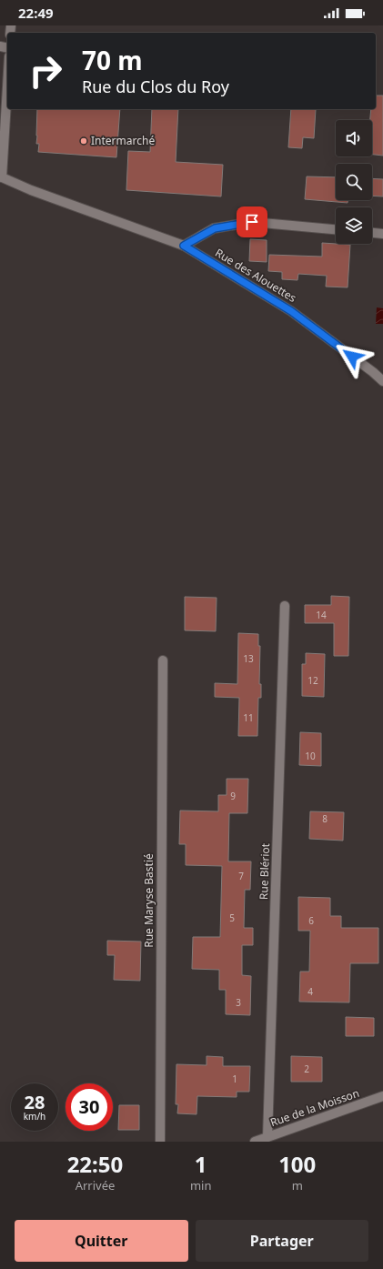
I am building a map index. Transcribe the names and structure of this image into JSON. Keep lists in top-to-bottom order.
{
  "streets": {
    "street": [
      "Rue des Alouettes",
      "Rue Blériot",
      "Rue Maryse Bastié",
      "Rue de la Moisson"
    ]
  },
  "crossings": [
    ["Rue Blériot", "Rue de la Moisson"]
  ],
  "places": ["Intermarché"],
  "house_numbers": [
    "14",
    "13",
    "12",
    "11",
    "10",
    "9",
    "8",
    "7",
    "5",
    "6",
    "4",
    "3",
    "2",
    "1"
  ],
  "page": {
    "status": "22:49",
    "turn": ["70 m", "Rue du Clos du Roy"],
    "speed": "28 km/h",
    "limit": "30",
    "eta": [
      "22:50",
      "Arrivée",
      "1",
      "min",
      "100",
      "m"
    ],
    "buttons": ["Quitter", "Partager"]
  }
}
